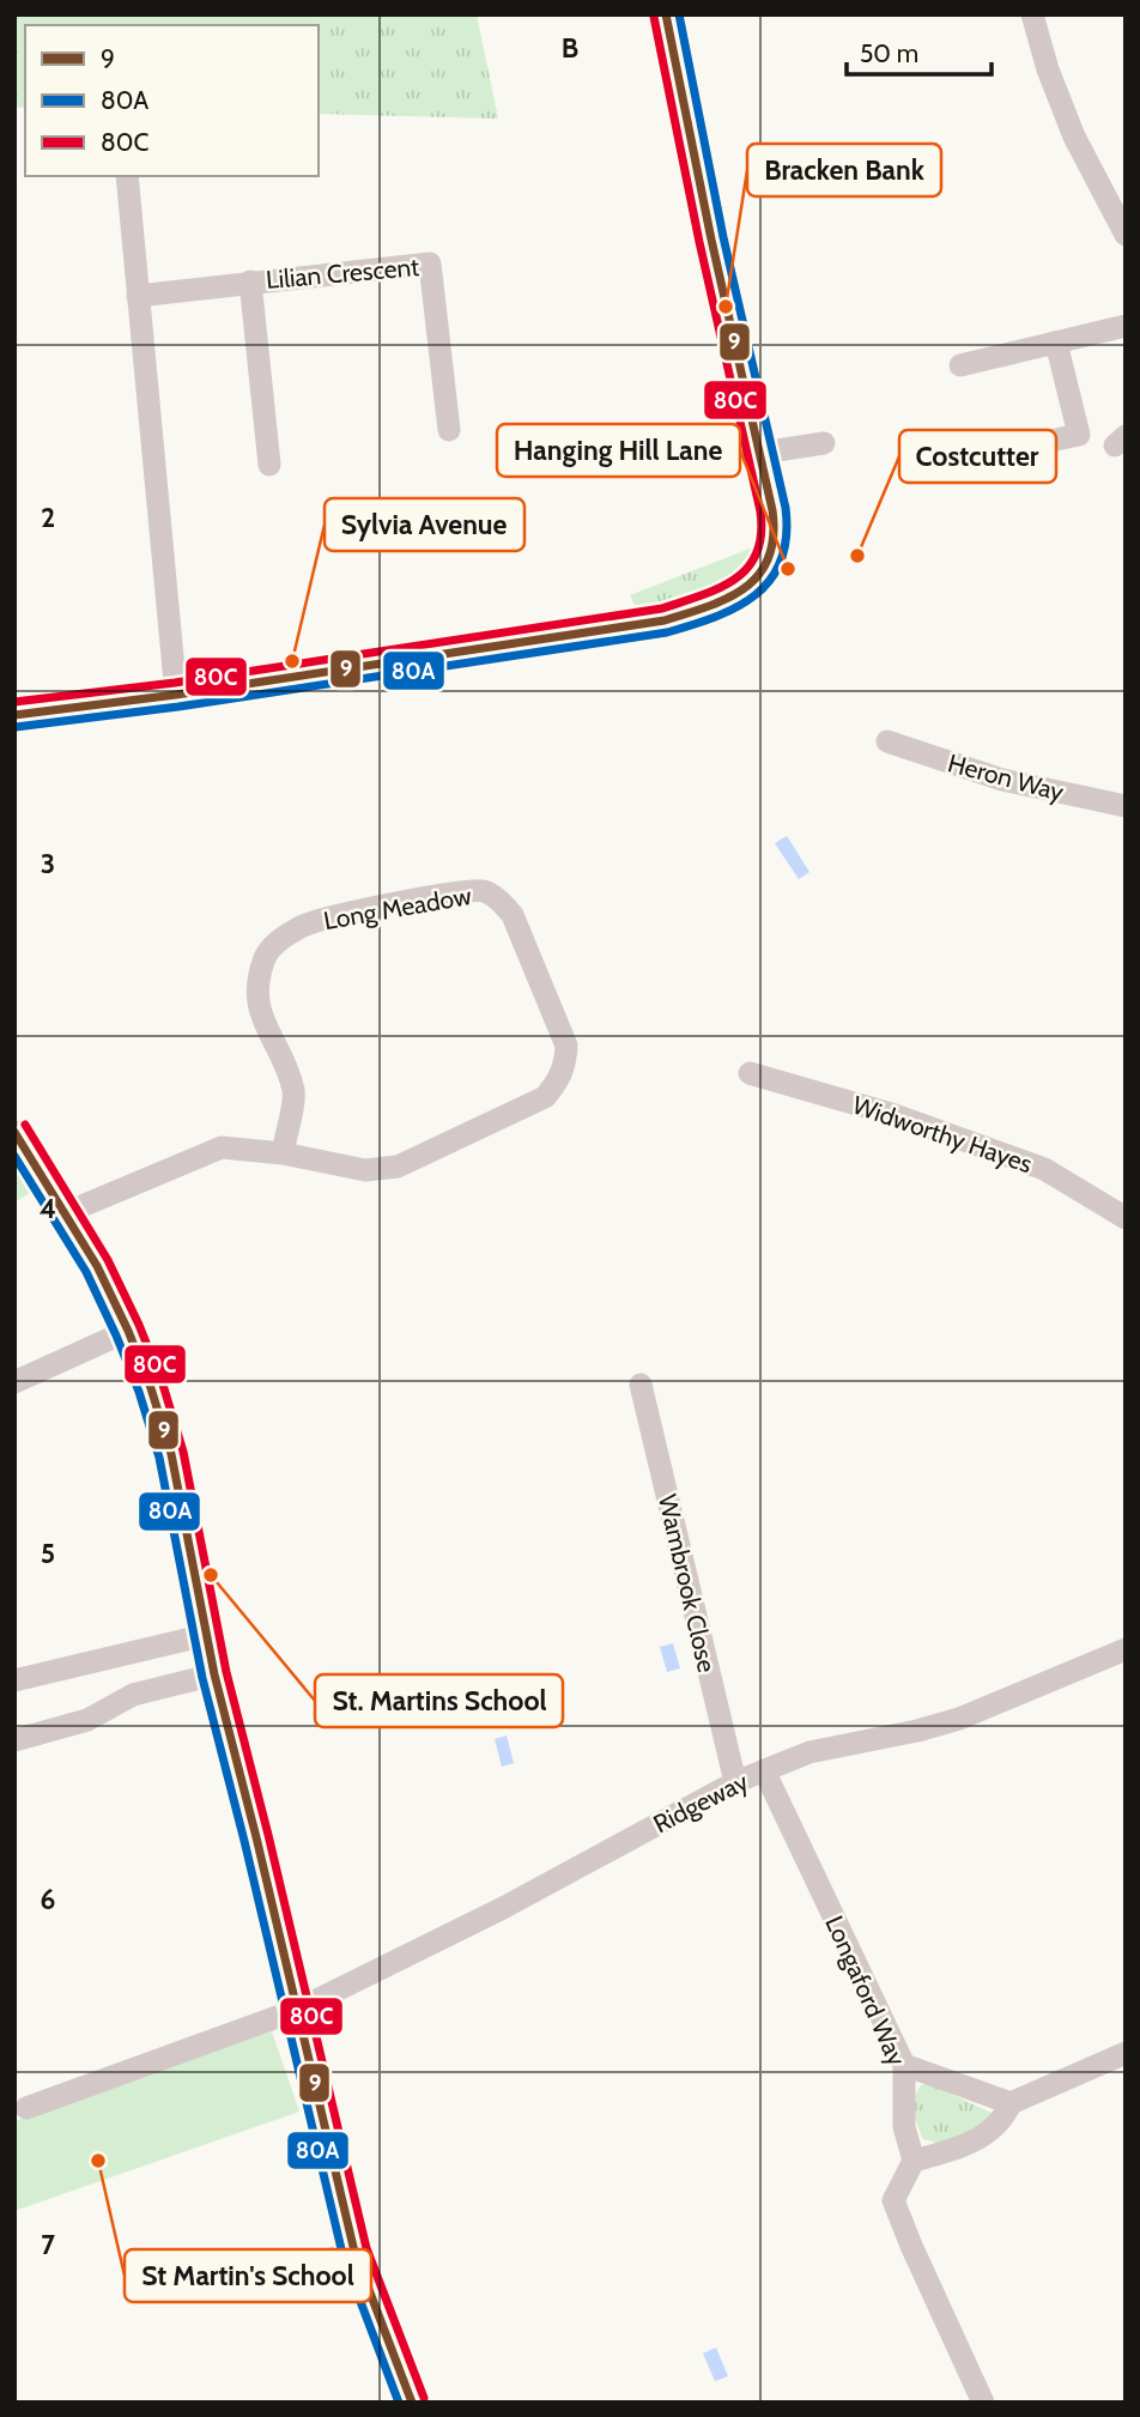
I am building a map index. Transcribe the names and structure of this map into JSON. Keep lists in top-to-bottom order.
{
  "streets": {
    "street": [
      "Lilian Crescent",
      "Heron Way",
      "Long Meadow",
      "Widworthy Hayes",
      "Wambrook Close",
      "Ridgeway",
      "Longaford Way"
    ]
  },
  "crossings": [
    ["Wambrook Close", "Ridgeway"],
    ["Ridgeway", "Longaford Way"]
  ],
  "places": [
    "Bracken Bank",
    "Costcutter",
    "Hanging Hill Lane",
    "Sylvia Avenue",
    "St. Martins School",
    "St Martin's School"
  ],
  "lines": ["transit line 9", "transit line 80A", "transit line 80C"],
  "legend": ["9", "80A", "80C"],
  "scale_bar": "50 m",
  "grid": {
    "columns": ["B"],
    "rows": [
      "2",
      "3",
      "4",
      "5",
      "6",
      "7"
    ]
  }
}
